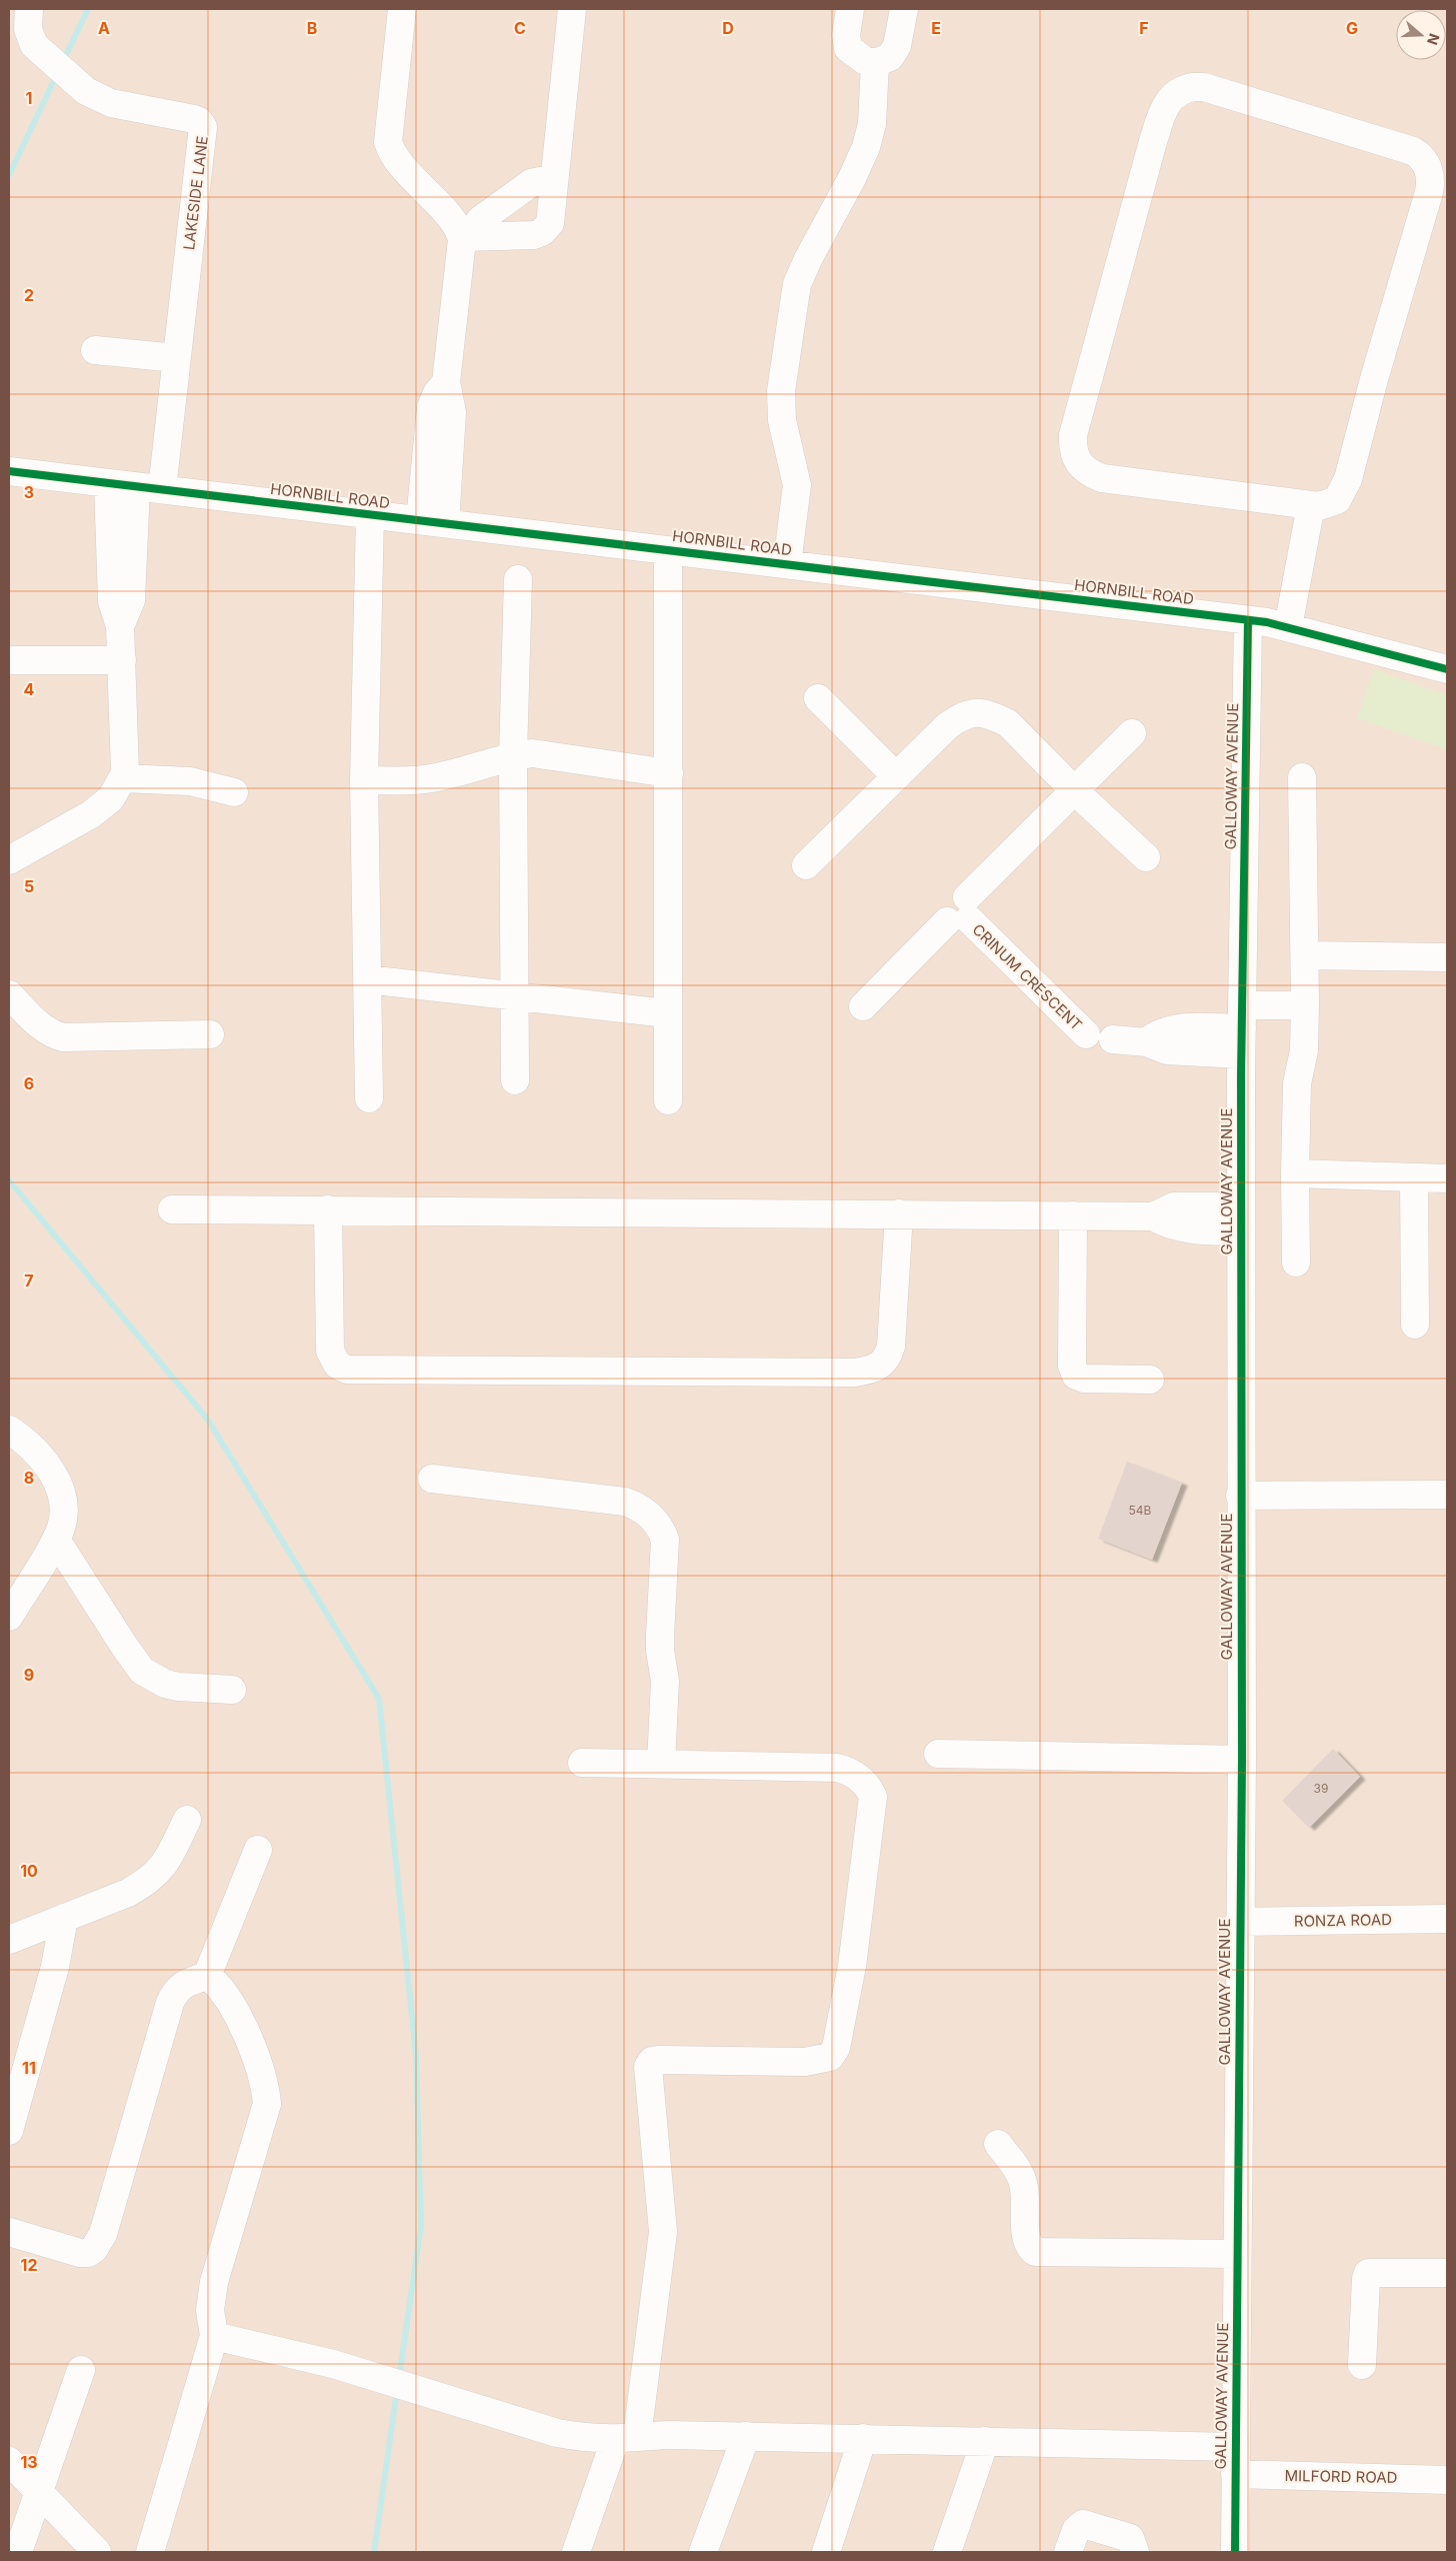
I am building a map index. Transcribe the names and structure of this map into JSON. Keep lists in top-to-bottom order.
{
  "streets": {
    "street": [
      "LAKESIDE LANE",
      "HORNBILL ROAD",
      "GALLOWAY AVENUE",
      "CRINUM CRESCENT",
      "RONZA ROAD",
      "MILFORD ROAD"
    ]
  },
  "crossings": [
    ["LAKESIDE LANE", "HORNBILL ROAD"],
    ["HORNBILL ROAD", "GALLOWAY AVENUE"],
    ["GALLOWAY AVENUE", "CRINUM CRESCENT"],
    ["GALLOWAY AVENUE", "RONZA ROAD"],
    ["GALLOWAY AVENUE", "MILFORD ROAD"]
  ],
  "house_numbers": ["54B", "39"],
  "north": "right",
  "grid": {
    "columns": [
      "A",
      "B",
      "C",
      "D",
      "E",
      "F",
      "G"
    ],
    "rows": [
      "1",
      "2",
      "3",
      "4",
      "5",
      "6",
      "7",
      "8",
      "9",
      "10",
      "11",
      "12",
      "13"
    ]
  }
}
